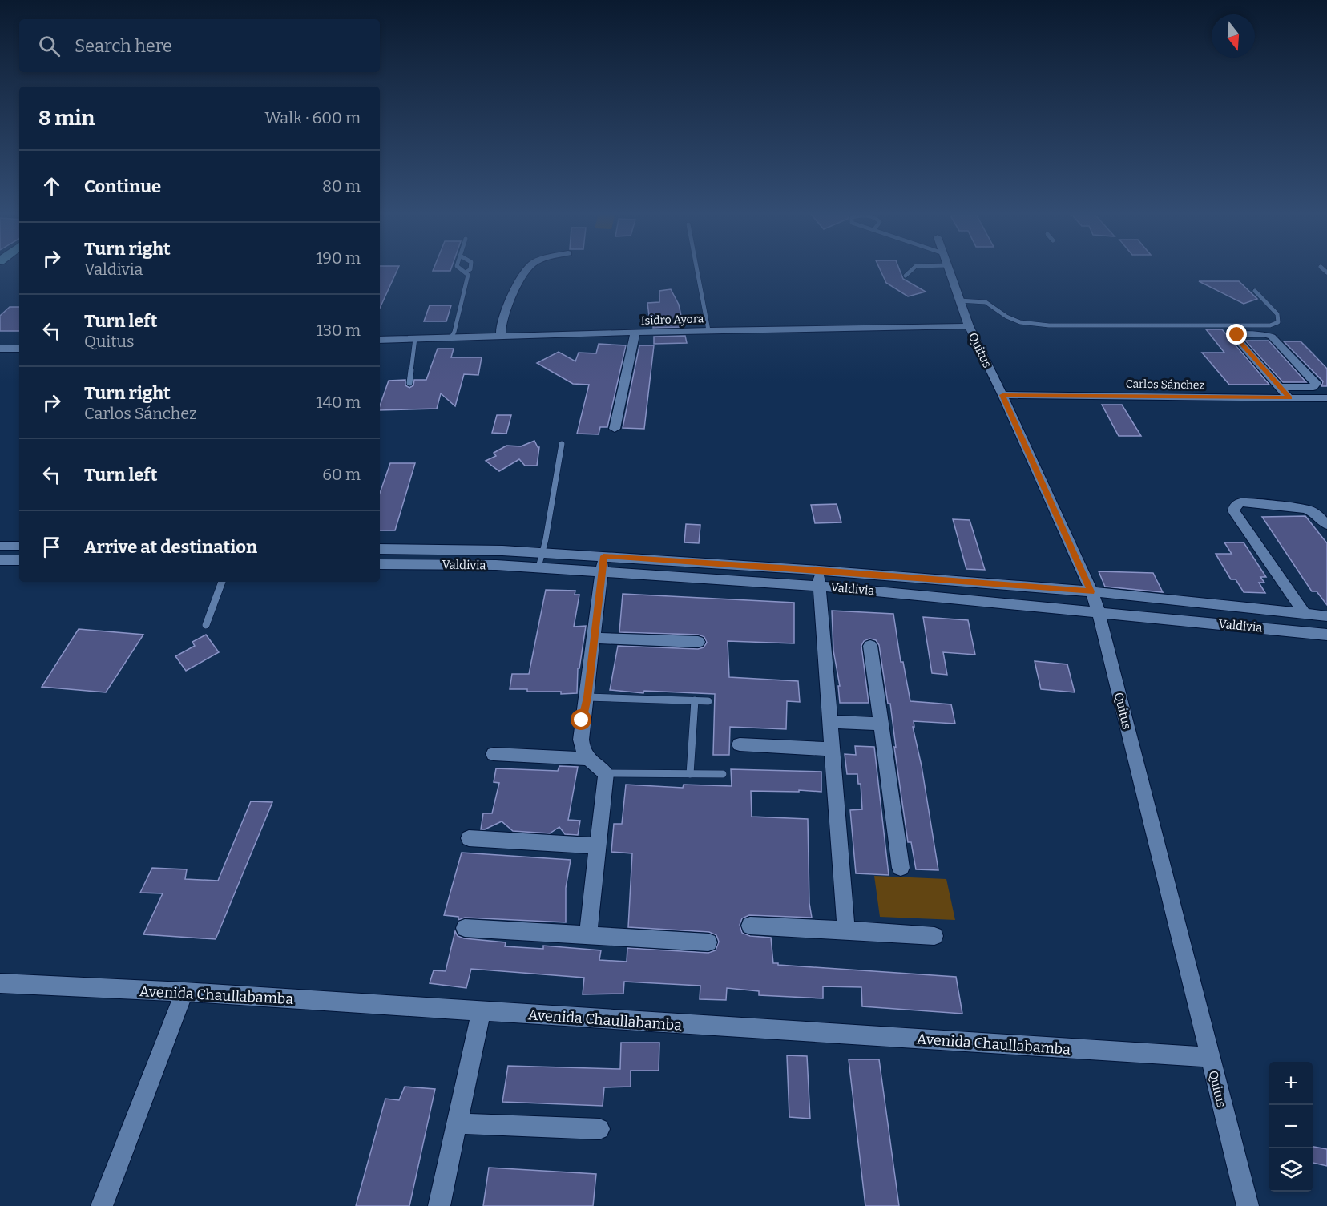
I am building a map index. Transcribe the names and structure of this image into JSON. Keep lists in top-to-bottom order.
{
  "streets": {
    "street": [
      "Isidro Ayora",
      "Quitus",
      "Carlos Sánchez",
      "Valdivia",
      "Avenida Chaullabamba"
    ]
  },
  "crossings": [
    ["Isidro Ayora", "Quitus"],
    ["Quitus", "Carlos Sánchez"],
    ["Quitus", "Valdivia"],
    ["Quitus", "Avenida Chaullabamba"]
  ],
  "north": "bottom",
  "page": {
    "search": "Search here",
    "heading": ["8 min", "Walk · 600 m"],
    "list": [
      ["Continue", "80 m"],
      ["Turn right", "Valdivia", "190 m"],
      ["Turn left", "Quitus", "130 m"],
      ["Turn right", "Carlos Sánchez", "140 m"],
      ["Turn left", "60 m"],
      "Arrive at destination"
    ],
    "map_buttons": ["+", "−"]
  }
}
